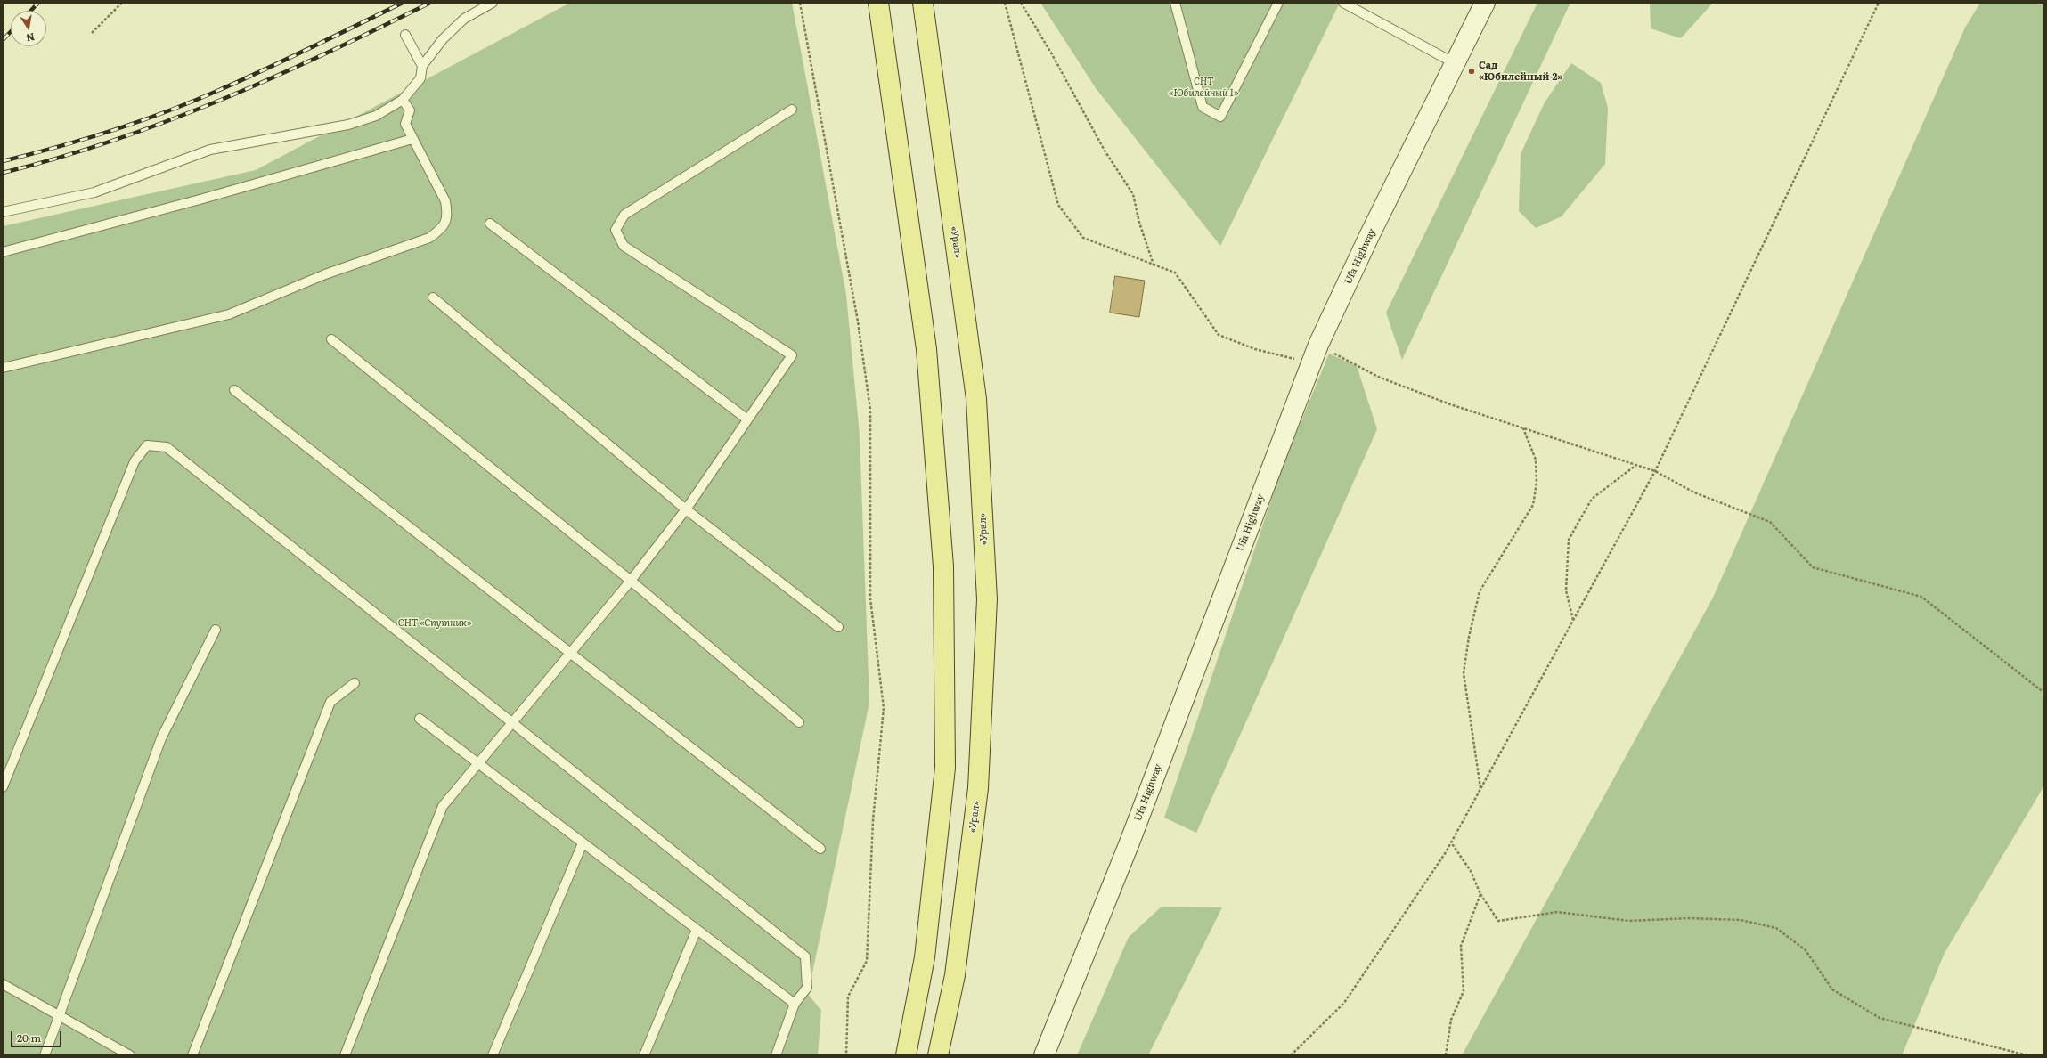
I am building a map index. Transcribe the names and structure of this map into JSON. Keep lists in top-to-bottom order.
{
  "streets": {
    "main road": ["«Урал»", "Ufa Highway"]
  },
  "parks": ["СНТ «Юбилейный 1»", "СНТ «Спутник»"],
  "places": ["Сад «Юбилейный-2»"],
  "scale_bar": "20 m",
  "north": "bottom"
}
